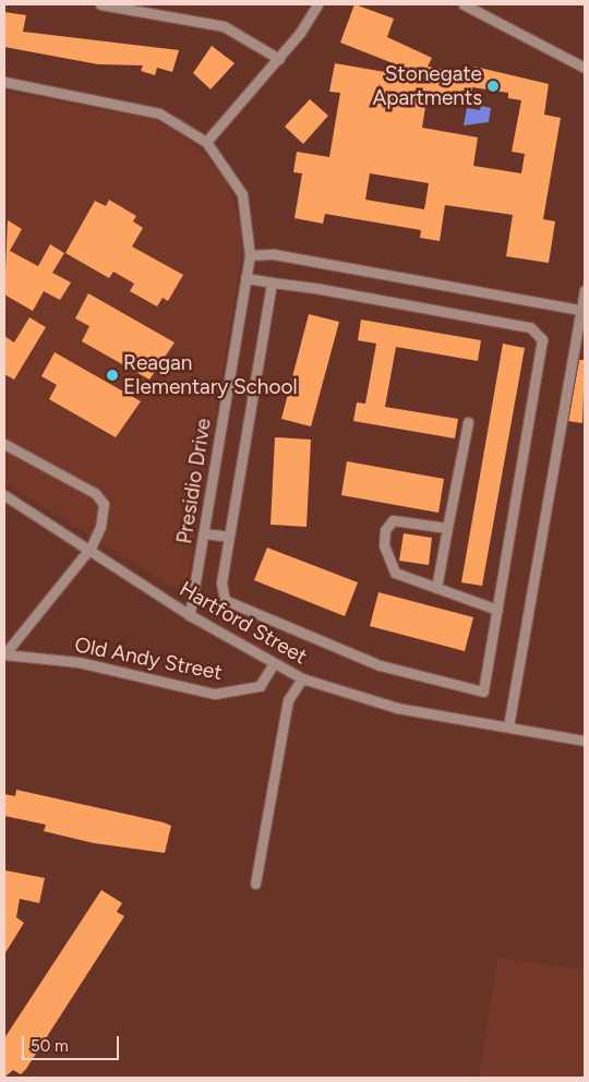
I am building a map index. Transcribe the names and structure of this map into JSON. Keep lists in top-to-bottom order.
{
  "streets": {
    "street": ["Presidio Drive", "Hartford Street", "Old Andy Street"]
  },
  "crossings": [
    ["Presidio Drive", "Hartford Street"],
    ["Hartford Street", "Old Andy Street"]
  ],
  "places": ["Stonegate Apartments", "Reagan Elementary School"],
  "scale_bar": "50 m"
}
